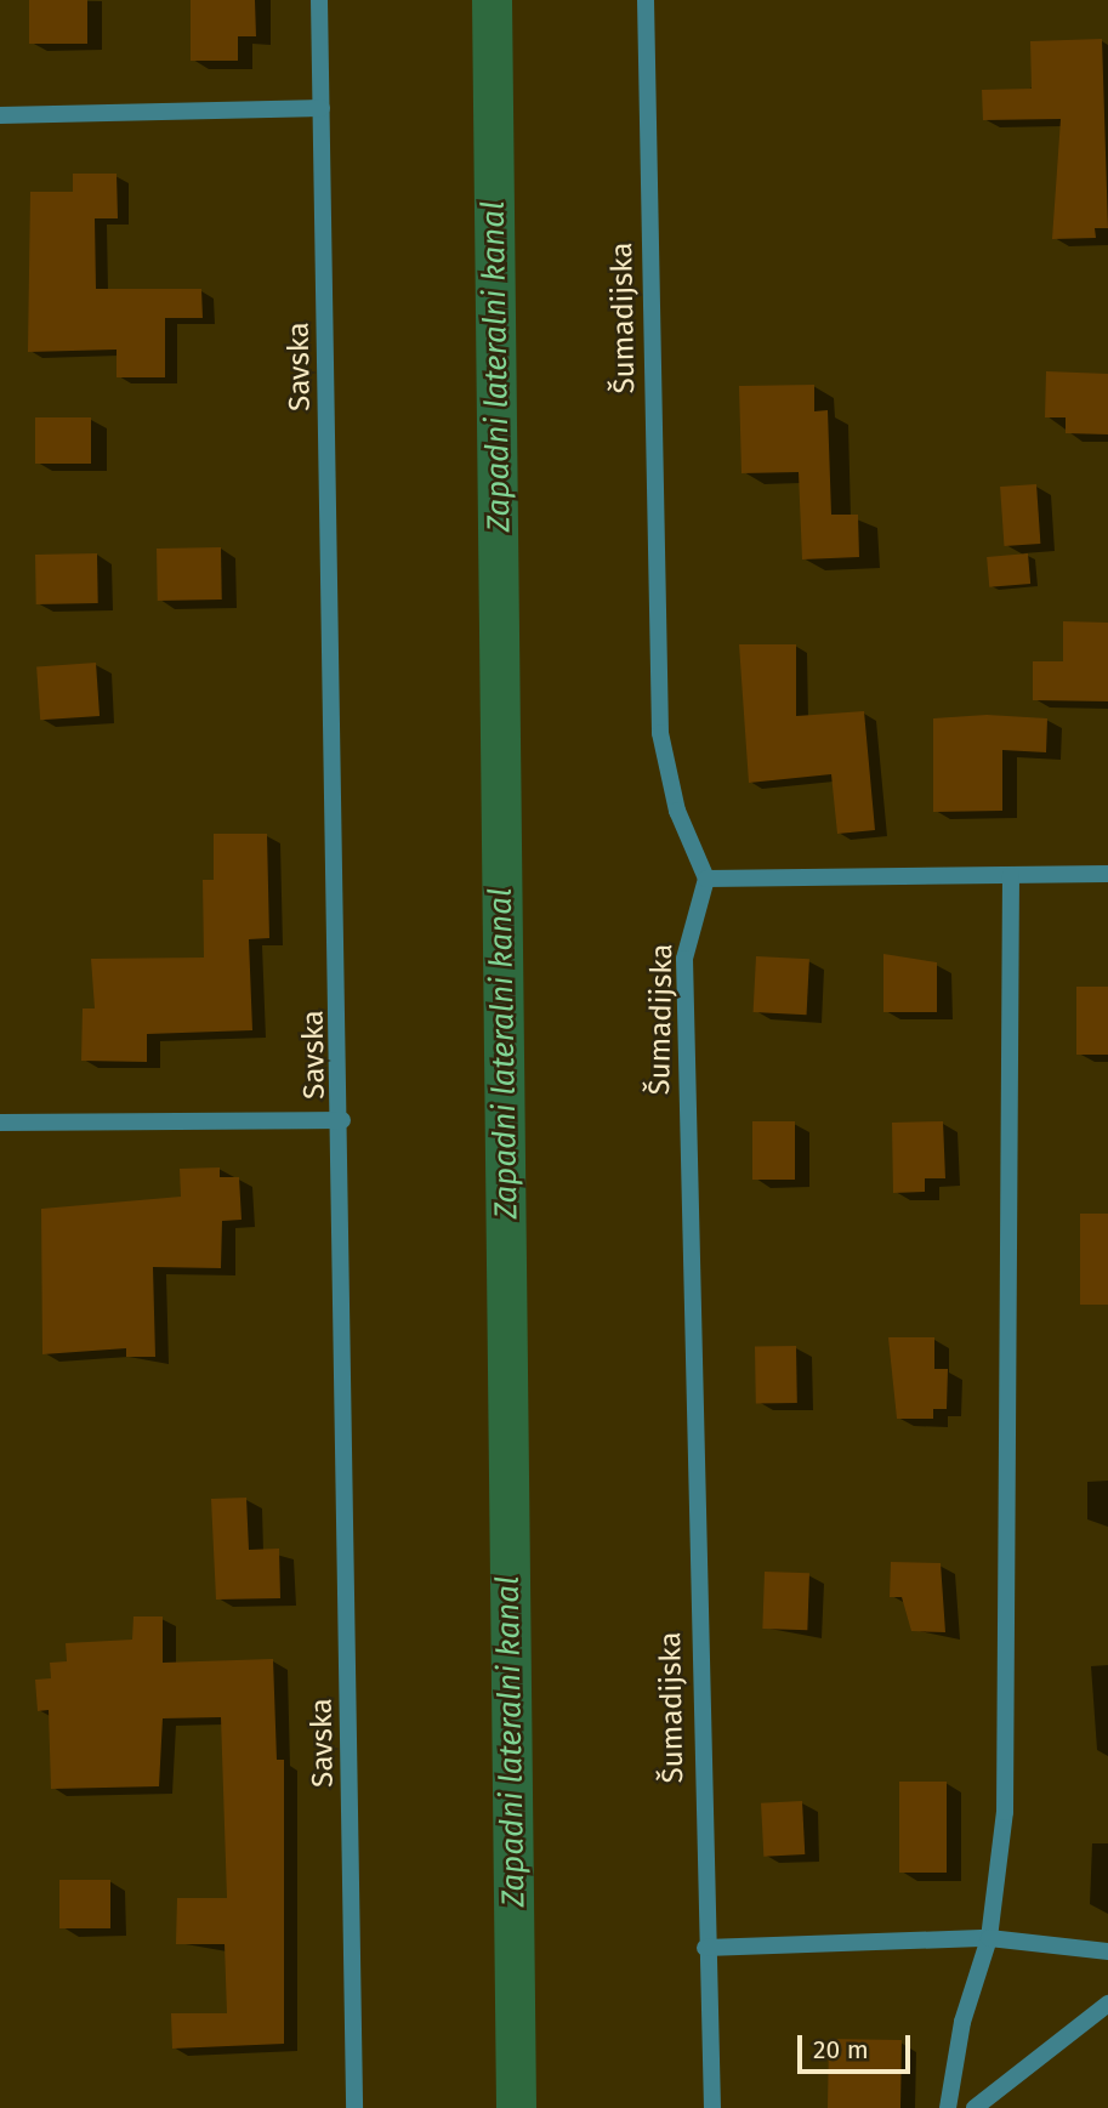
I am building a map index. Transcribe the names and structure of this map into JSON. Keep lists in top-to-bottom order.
{
  "streets": {
    "street": ["Šumadijska", "Savska"]
  },
  "water": ["Zapadni lateralni kanal"],
  "scale_bar": "20 m"
}
